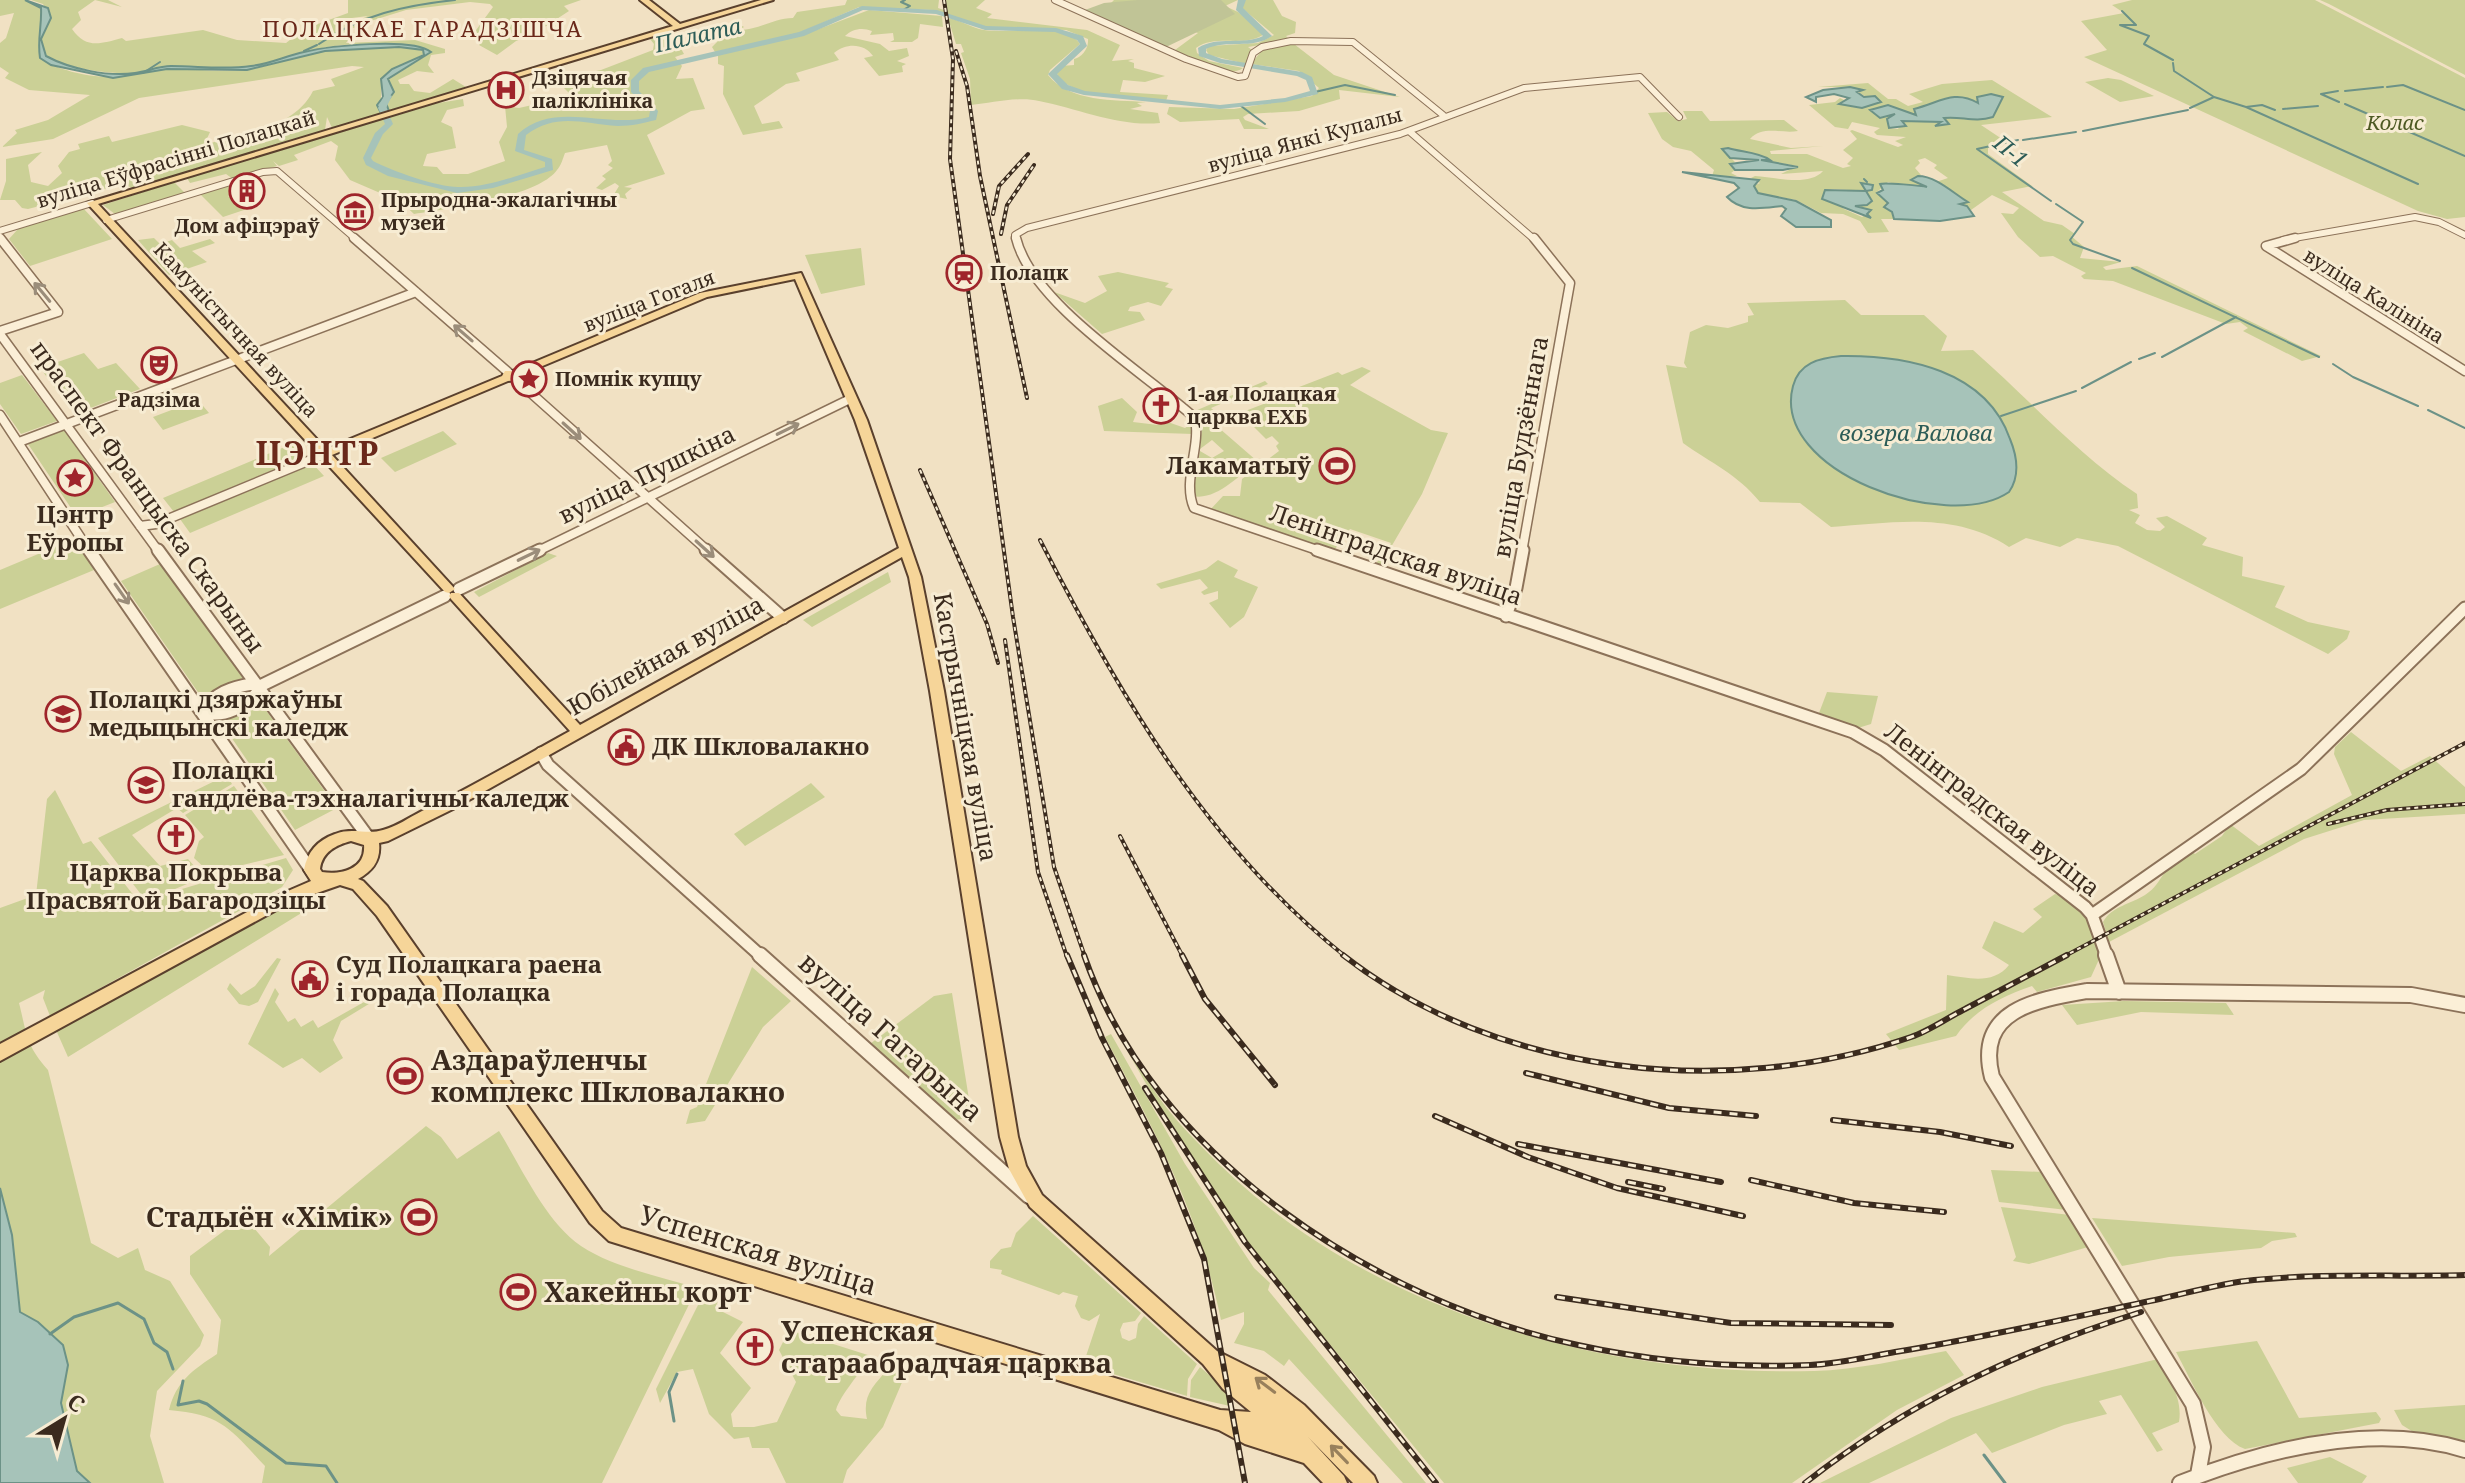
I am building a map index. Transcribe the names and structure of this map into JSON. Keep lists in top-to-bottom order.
{
  "streets": {
    "main road": [
      "вуліца Еўфрасінні Полацкай",
      "вуліца Гогаля",
      "Камуністычная вуліца",
      "Юбілейная вуліца",
      "Кастрычніцкая вуліца",
      "вуліца Гагарына",
      "Успенская вуліца"
    ],
    "street": [
      "вуліца Янкі Купалы",
      "вуліца Калініна",
      "вуліца Будзённага",
      "вуліца Пушкіна",
      "праспект Францыска Скарыны",
      "Ленінградская вуліца"
    ]
  },
  "crossings": [
    ["вуліца Янкі Купалы", "вуліца Будзённага"],
    ["вуліца Янкі Купалы", "Ленінградская вуліца"],
    ["вуліца Еўфрасінні Полацкай", "Камуністычная вуліца"],
    ["вуліца Гогаля", "Камуністычная вуліца"],
    ["вуліца Гогаля", "праспект Францыска Скарыны"],
    ["вуліца Гогаля", "Кастрычніцкая вуліца"],
    ["Камуністычная вуліца", "вуліца Пушкіна"],
    ["Камуністычная вуліца", "Юбілейная вуліца"],
    ["вуліца Будзённага", "Ленінградская вуліца"],
    ["вуліца Пушкіна", "праспект Францыска Скарыны"],
    ["вуліца Пушкіна", "Кастрычніцкая вуліца"],
    ["праспект Францыска Скарыны", "Юбілейная вуліца"],
    ["праспект Францыска Скарыны", "Успенская вуліца"],
    ["Юбілейная вуліца", "Кастрычніцкая вуліца"],
    ["Юбілейная вуліца", "вуліца Гагарына"],
    ["Юбілейная вуліца", "Успенская вуліца"],
    ["Кастрычніцкая вуліца", "вуліца Гагарына"],
    ["вуліца Гагарына", "Успенская вуліца"]
  ],
  "one_way": ["вуліца Пушкіна"],
  "districts": ["ПОЛАЦКАЕ ГАРАДЗІШЧА", "ЦЭНТР"],
  "water": ["Палата", "П-1", "возера Валова"],
  "parks": ["Колас"],
  "places": {
    "hospital": ["Дзіцячая паліклініка"],
    "building": ["Дом афіцэраў"],
    "museum": ["Прыродна-экалагічны музей"],
    "station": ["Полацк"],
    "theatre": ["Радзіма"],
    "place": ["Помнік купцу", "Цэнтр Еўропы"],
    "church": ["1-ая Полацкая царква ЕХБ", "Царква Покрыва Прасвятой Багародзіцы", "Успенская стараабрадчая царква"],
    "sports": [
      "Лакаматыў",
      "Аздараўленчы комплекс Шкловалакно",
      "Стадыён «Хімік»",
      "Хакейны корт"
    ],
    "school or university": ["Полацкі дзяржаўны медыцынскі каледж", "Полацкі гандлёва-тэхналагічны каледж"],
    "public building": ["ДК Шкловалакно", "Суд Полацкага раена і горада Полацка"]
  },
  "north": "top right"
}
